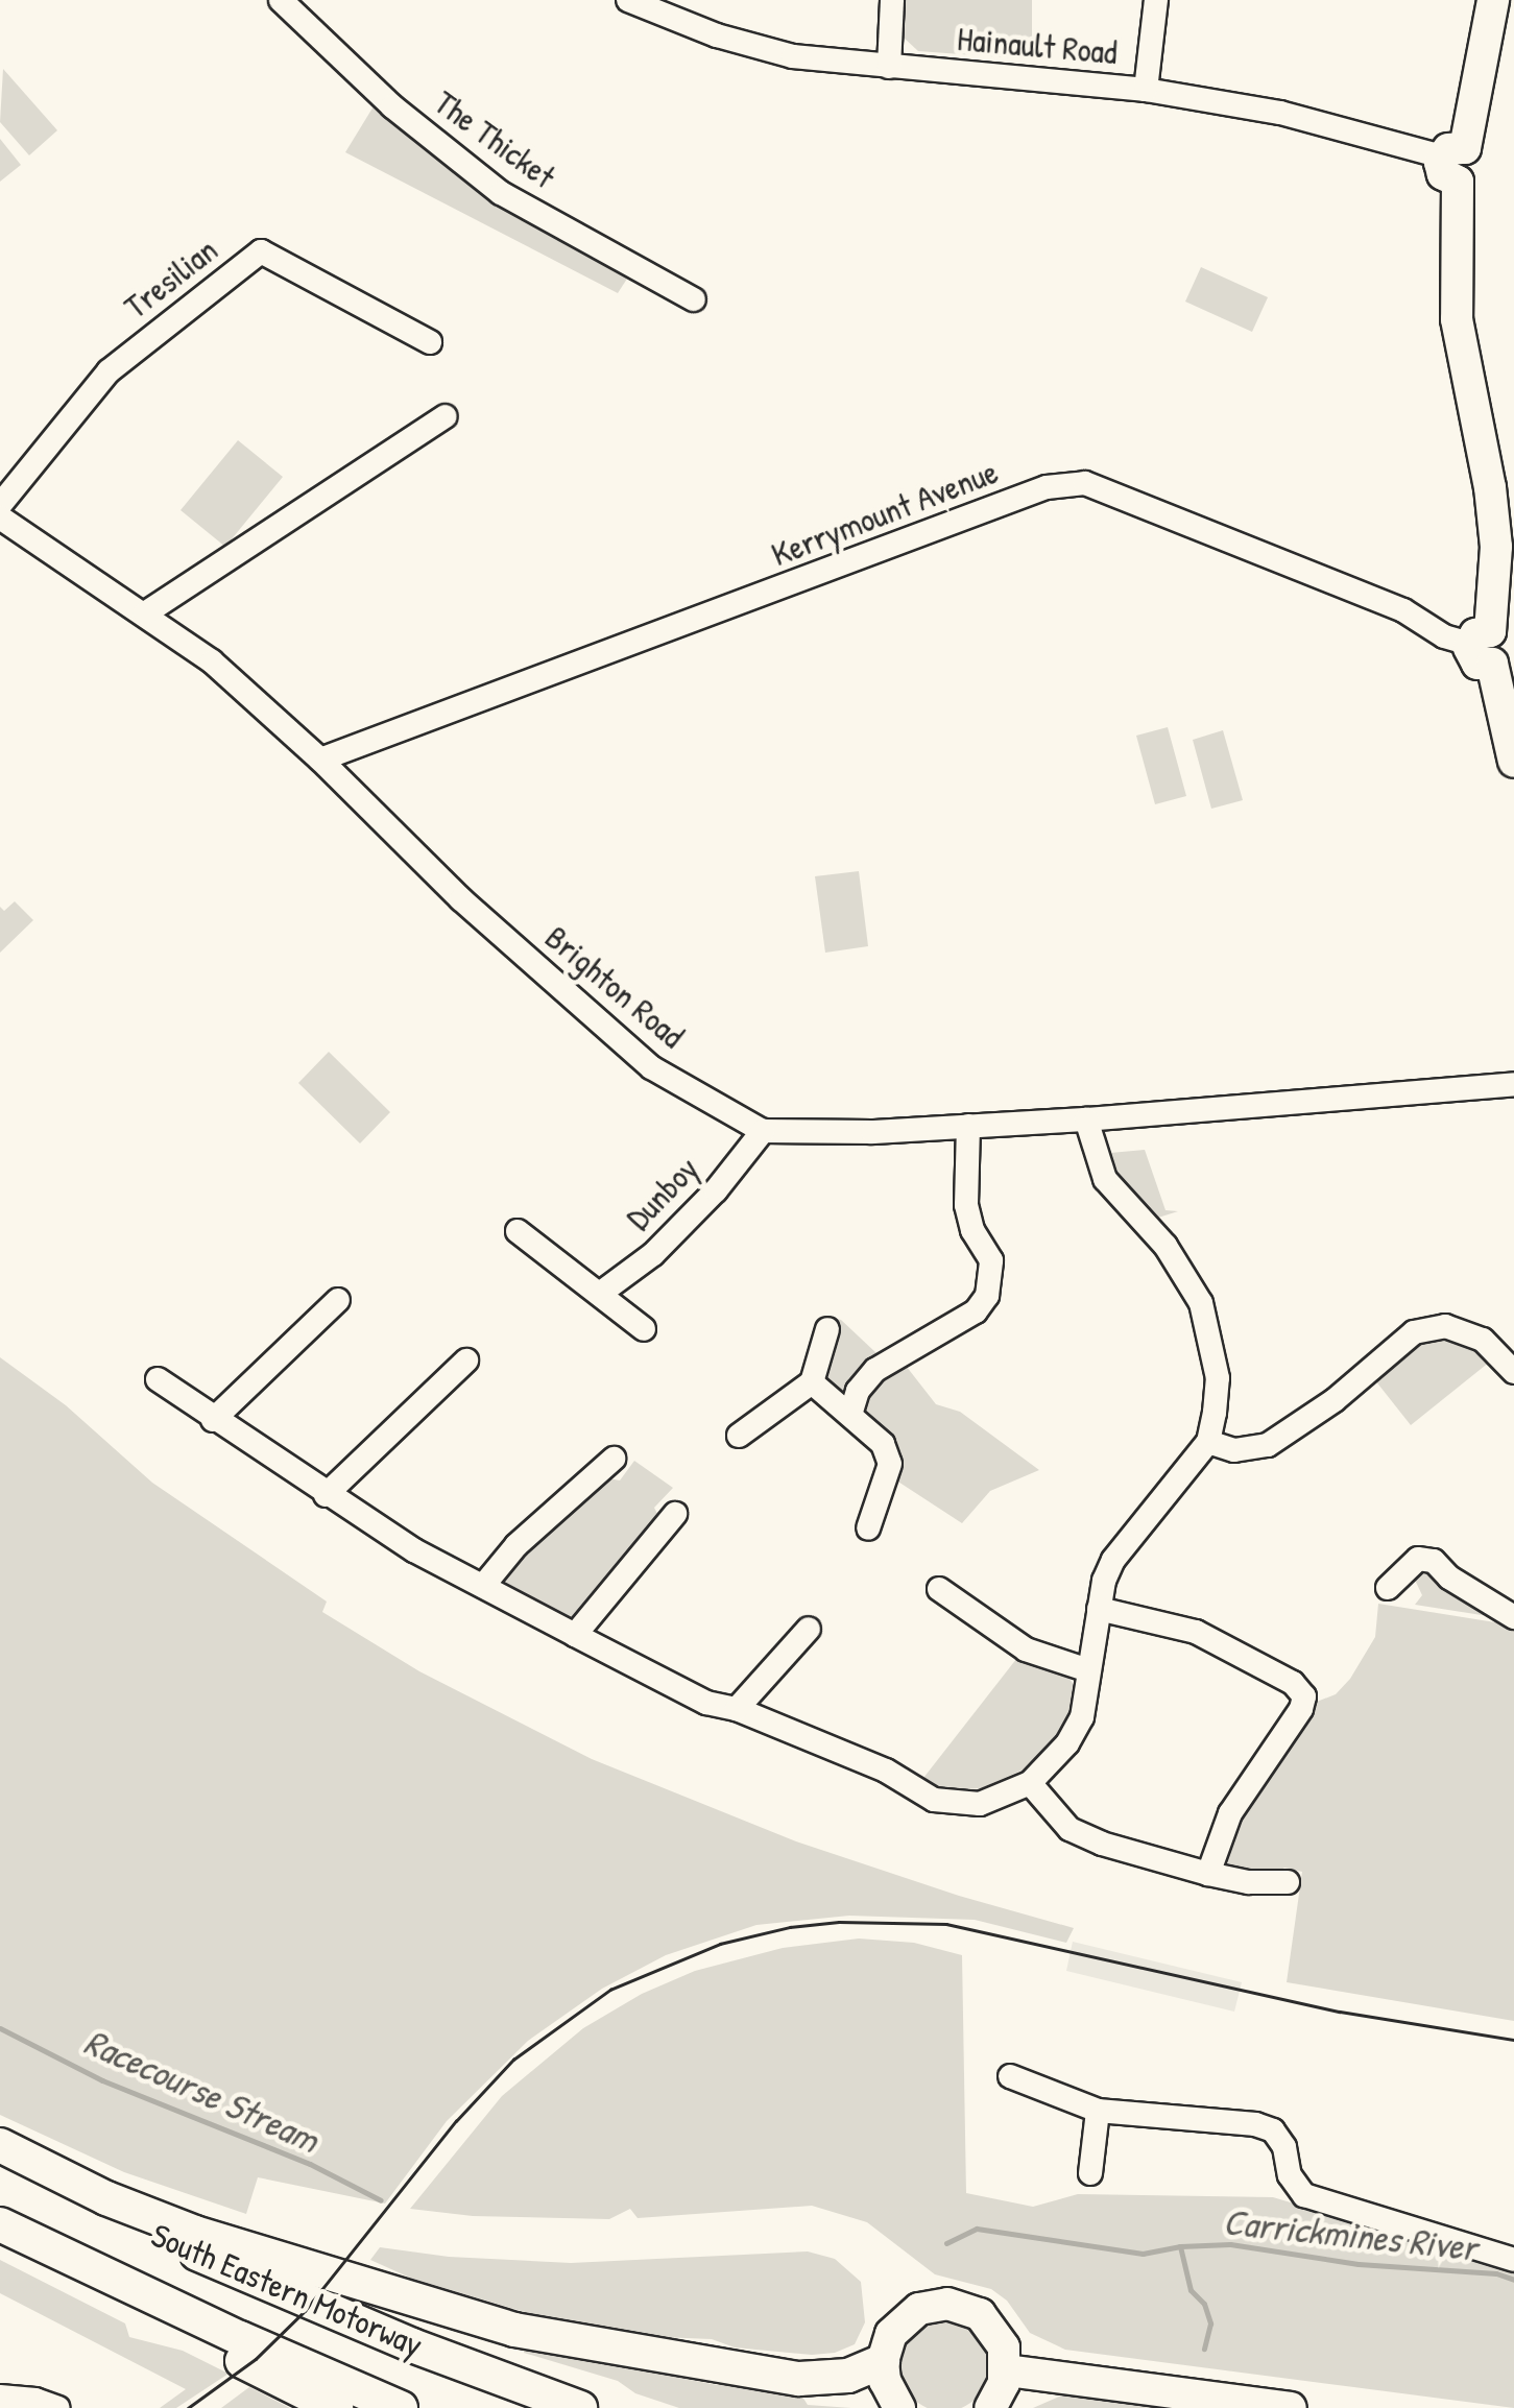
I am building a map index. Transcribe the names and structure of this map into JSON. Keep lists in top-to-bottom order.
{
  "streets": {
    "highway": ["South Eastern Motorway"],
    "street": [
      "Hainault Road",
      "The Thicket",
      "Tresilian",
      "Kerrymount Avenue",
      "Brighton Road",
      "Dunboy"
    ]
  },
  "crossings": [
    ["Kerrymount Avenue", "Brighton Road"],
    ["Brighton Road", "Dunboy"]
  ],
  "water": ["Racecourse Stream", "Carrickmines River"]
}
